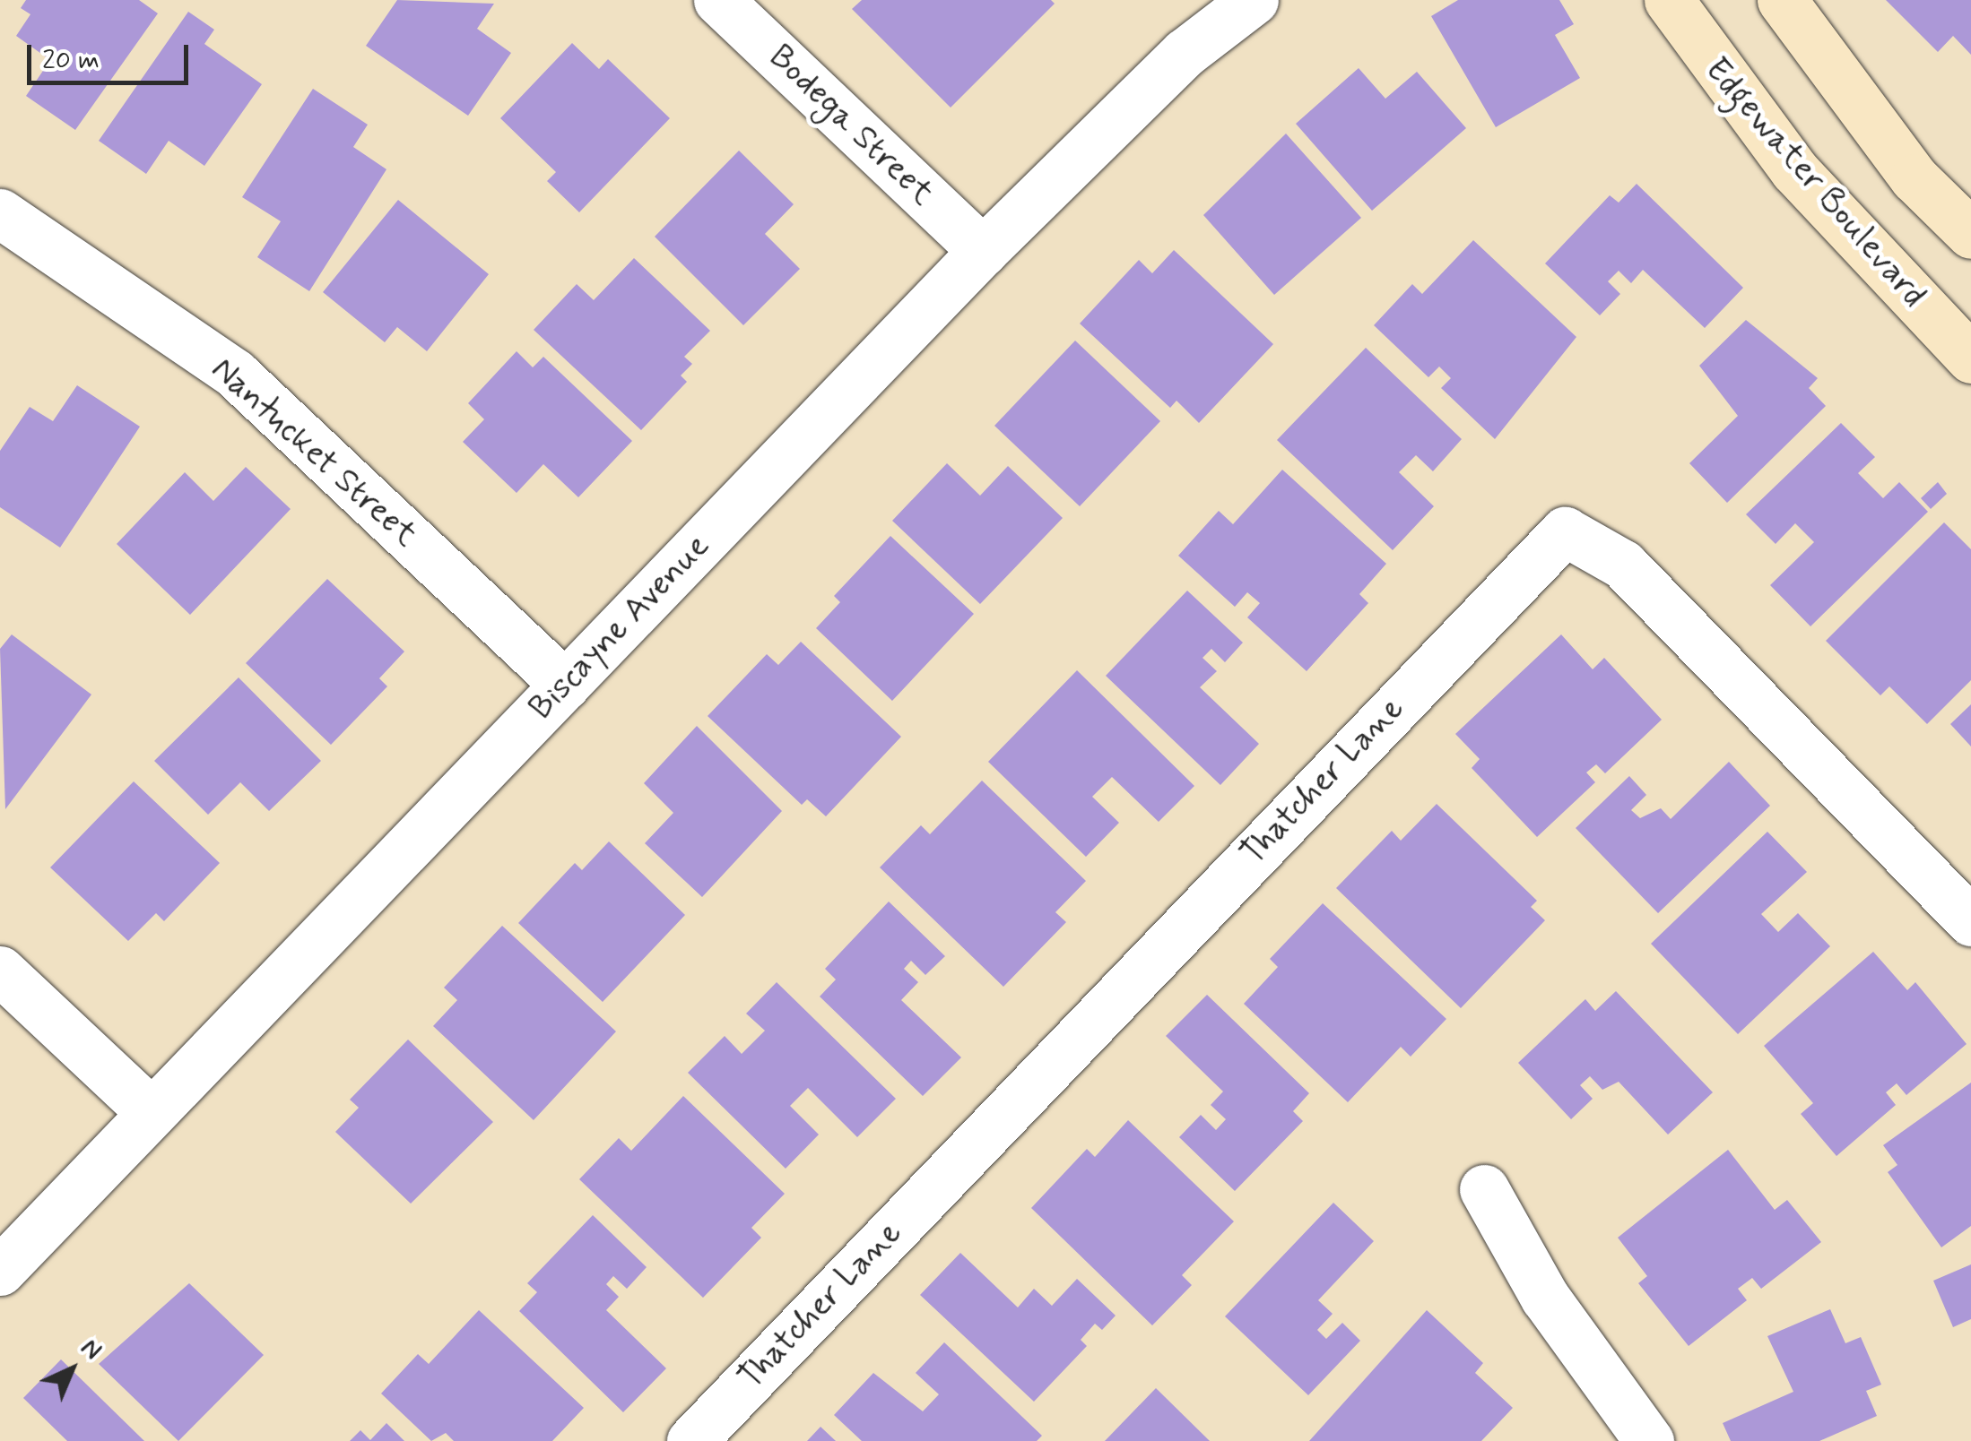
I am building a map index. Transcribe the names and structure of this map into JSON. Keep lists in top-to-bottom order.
{
  "streets": {
    "street": [
      "Bodega Street",
      "Edgewater Boulevard",
      "Nantucket Street",
      "Biscayne Avenue",
      "Thatcher Lane"
    ]
  },
  "crossings": [
    ["Bodega Street", "Biscayne Avenue"],
    ["Nantucket Street", "Biscayne Avenue"]
  ],
  "scale_bar": "20 m",
  "north": "top right"
}
